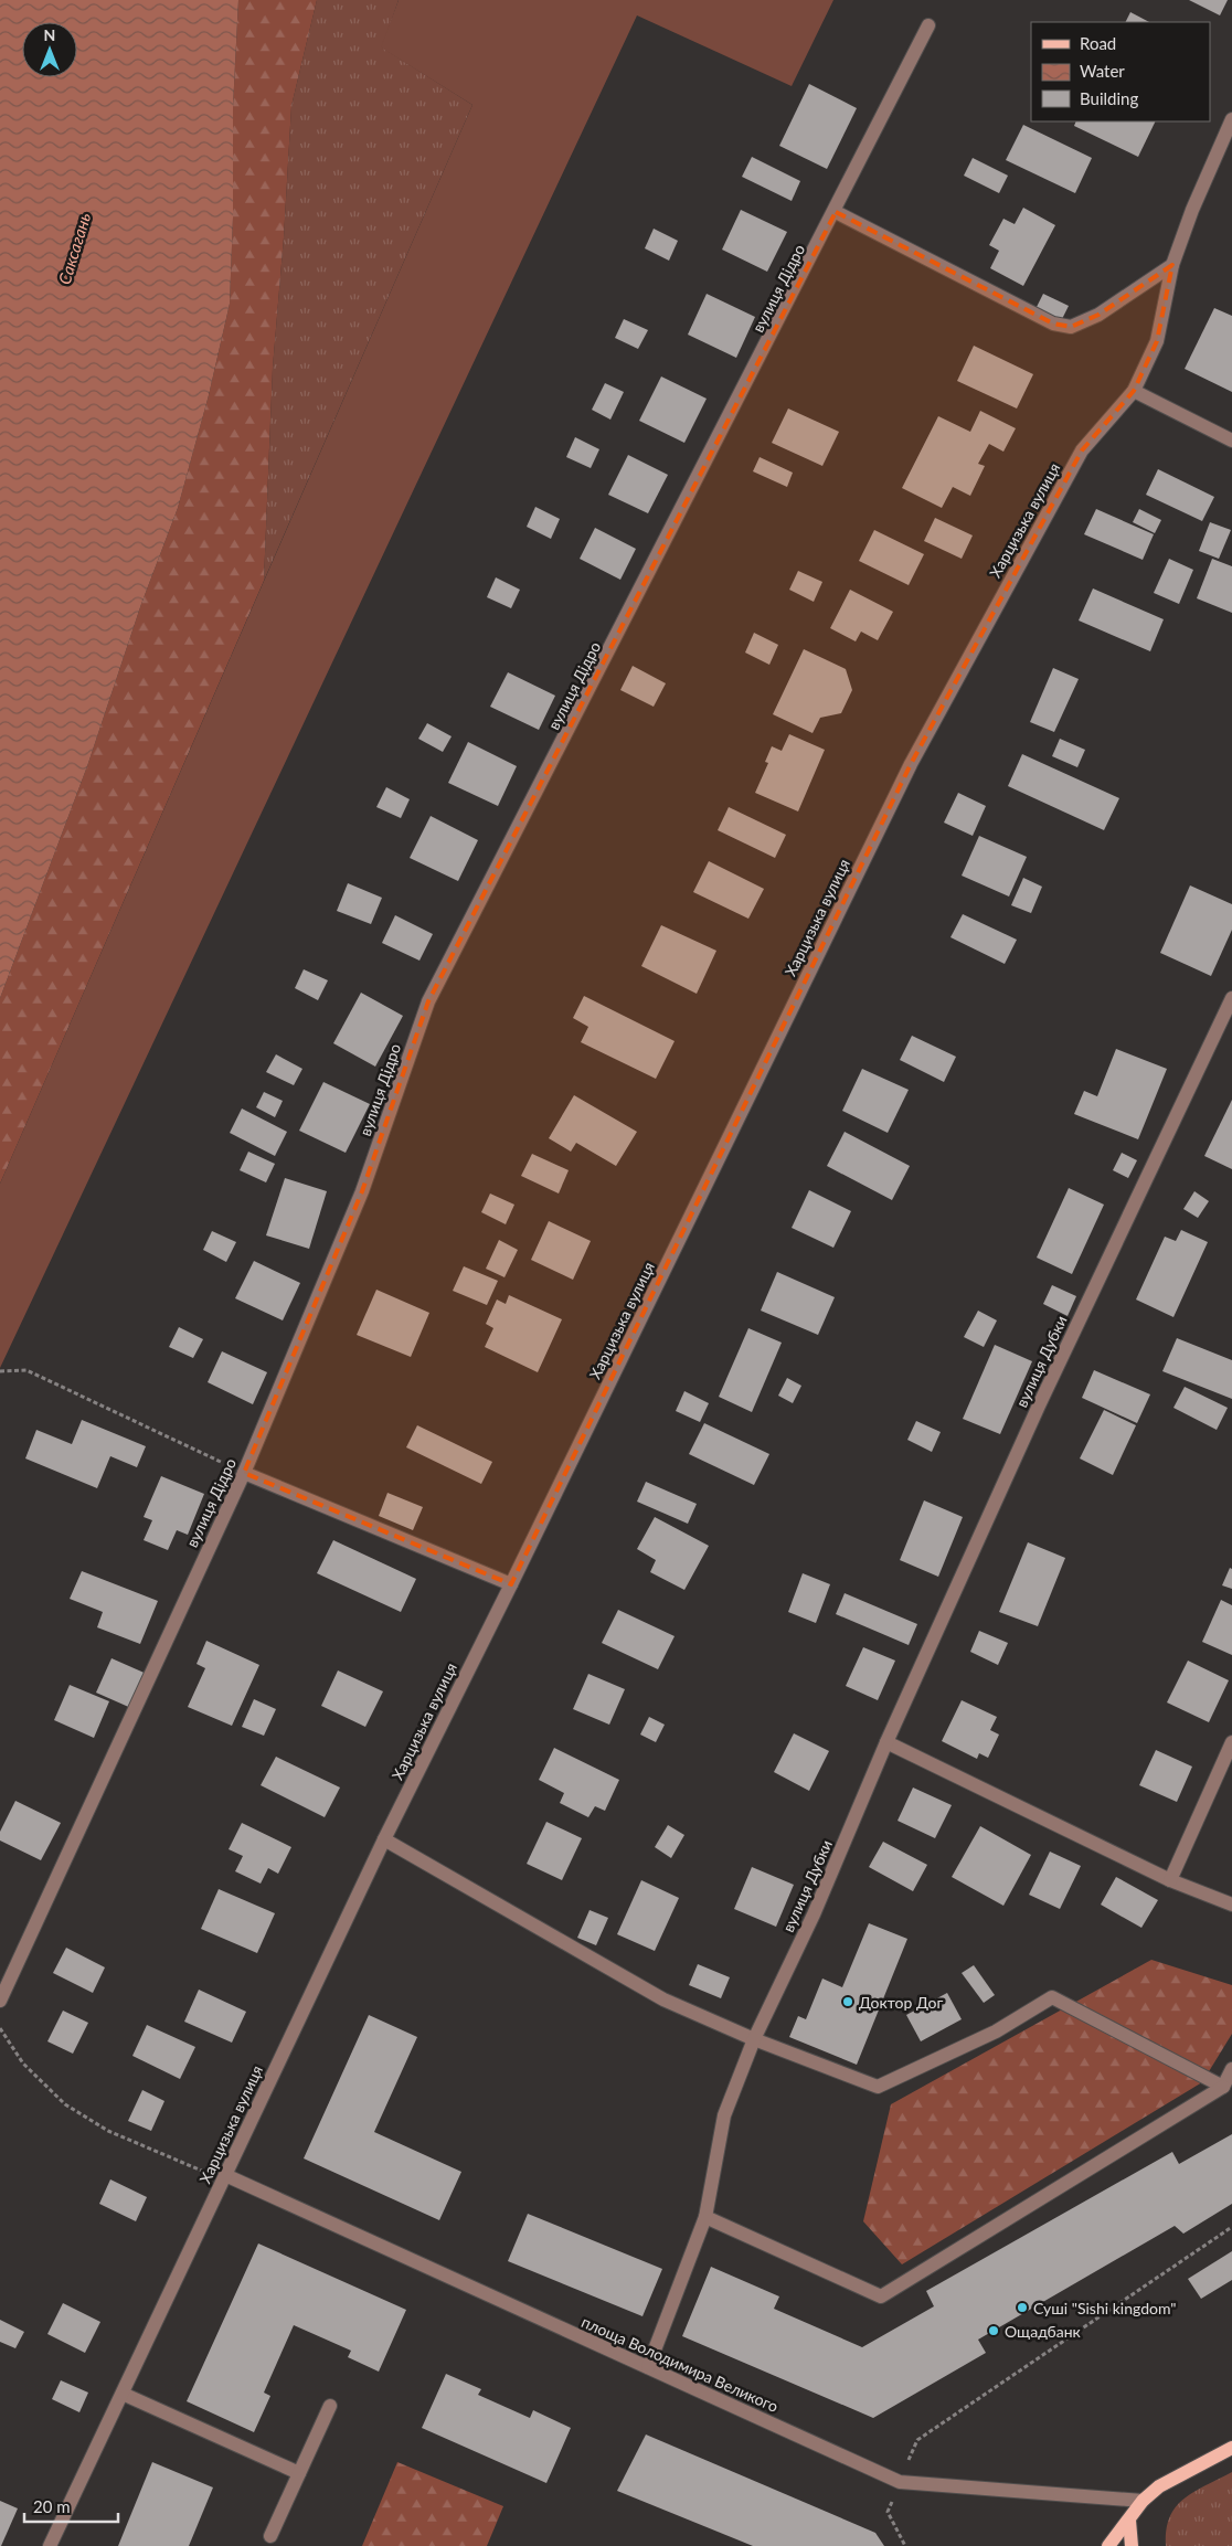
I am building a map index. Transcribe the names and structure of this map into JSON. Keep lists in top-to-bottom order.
{
  "streets": {
    "street": [
      "вулиця Дідро",
      "Харцизька вулиця",
      "вулиця Дубки",
      "площа Володимира Великого"
    ]
  },
  "crossings": [
    ["Харцизька вулиця", "площа Володимира Великого"],
    ["вулиця Дубки", "площа Володимира Великого"]
  ],
  "water": ["Саксагань"],
  "places": ["Доктор Дог", "Суші \"Sishi kingdom\"", "Ощадбанк"],
  "legend": ["Road", "Water", "Building"],
  "scale_bar": "20 m",
  "north": "top"
}
